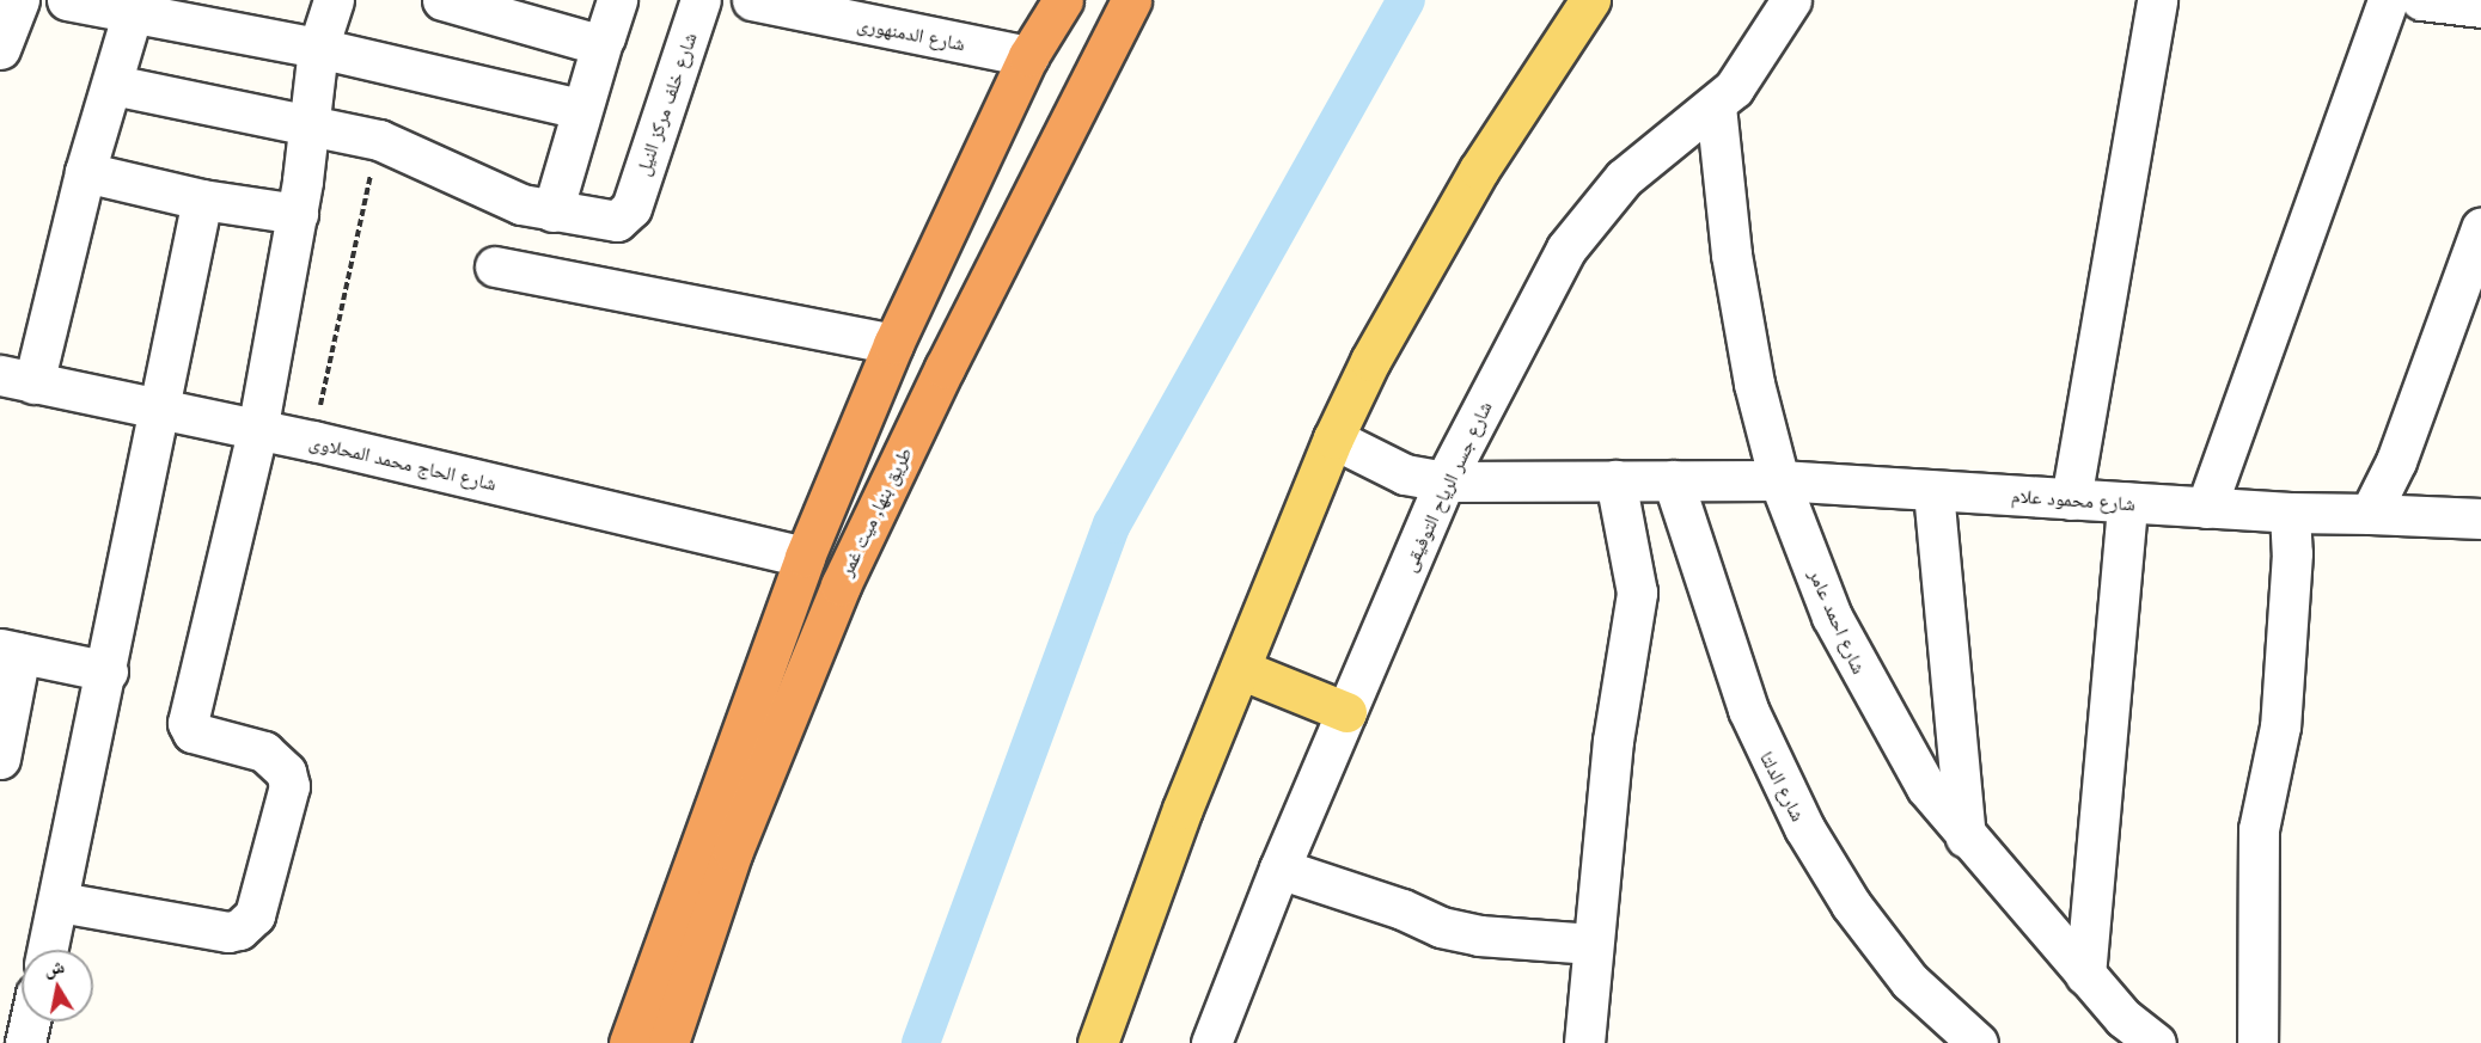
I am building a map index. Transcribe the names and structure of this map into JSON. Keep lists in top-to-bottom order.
{
  "streets": {
    "highway": ["طريق بنها, ميت غمر"],
    "street": [
      "شارع الدمنهورى",
      "شارع خلف مركز النيل",
      "شارع الحاج محمد المحلاوى",
      "شارع جسر الرياح التوفيقى",
      "شارع محمود علام",
      "شارع احمد عامر",
      "شارع الدلتا"
    ]
  },
  "crossings": [
    ["شارع جسر الرياح التوفيقى", "شارع محمود علام"],
    ["شارع جسر الرياح التوفيقى", "شارع احمد عامر"],
    ["شارع محمود علام", "شارع احمد عامر"],
    ["شارع محمود علام", "شارع الدلتا"]
  ],
  "north": "top"
}
